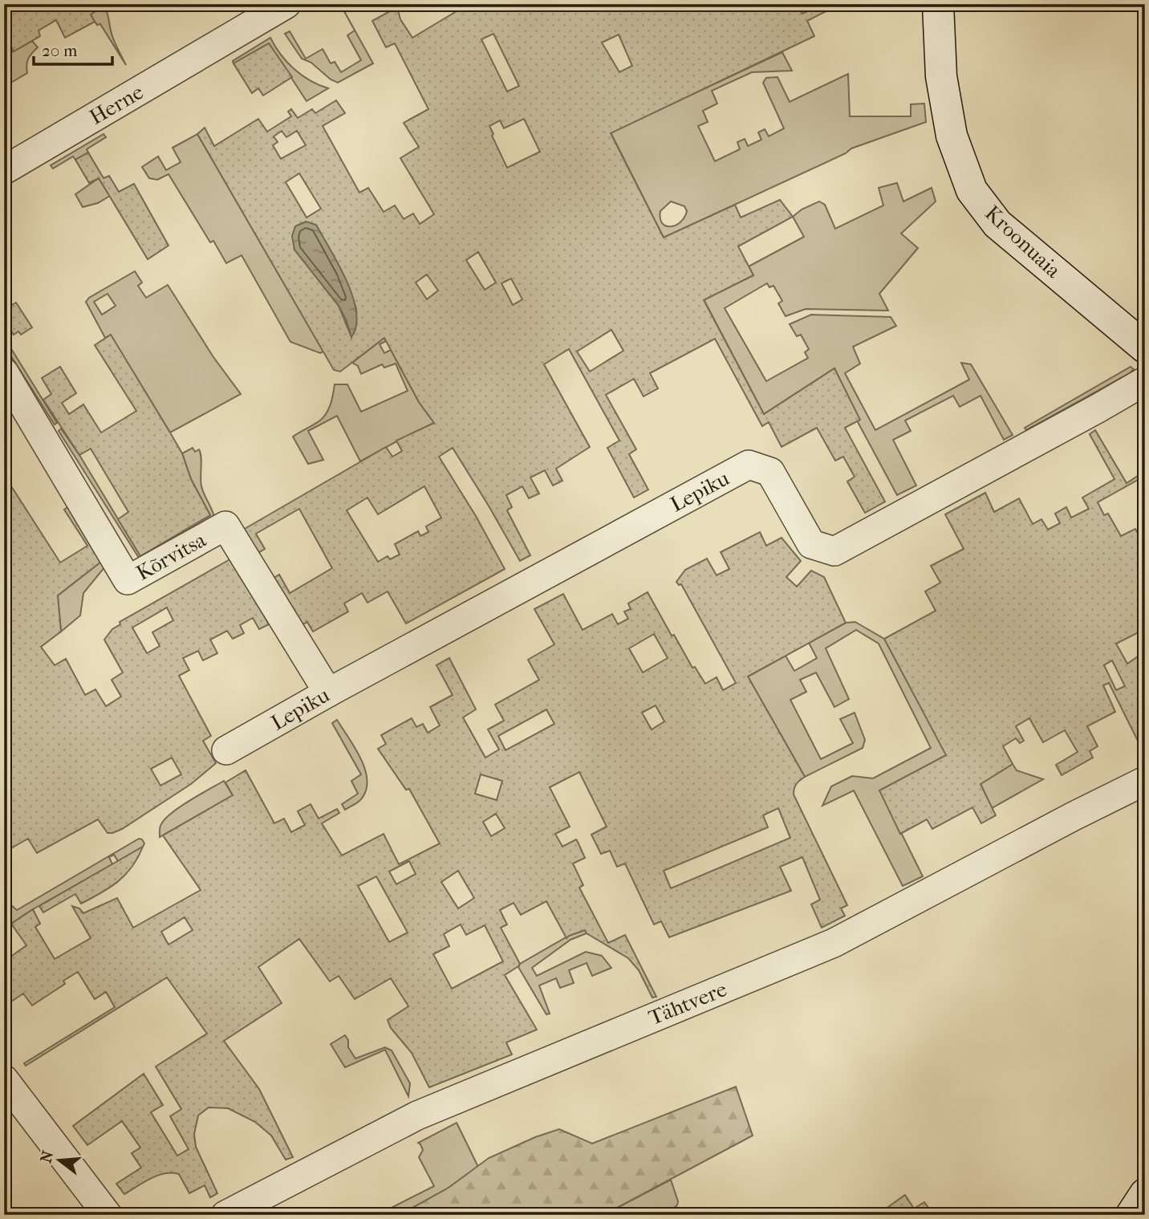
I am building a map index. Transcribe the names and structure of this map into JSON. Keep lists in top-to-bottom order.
{
  "streets": {
    "main road": ["Kroonuaia"],
    "street": [
      "Herne",
      "Lepiku",
      "Kõrvitsa",
      "Tähtvere"
    ]
  },
  "crossings": [
    ["Lepiku", "Kõrvitsa"]
  ],
  "scale_bar": "20 m",
  "north": "left"
}
